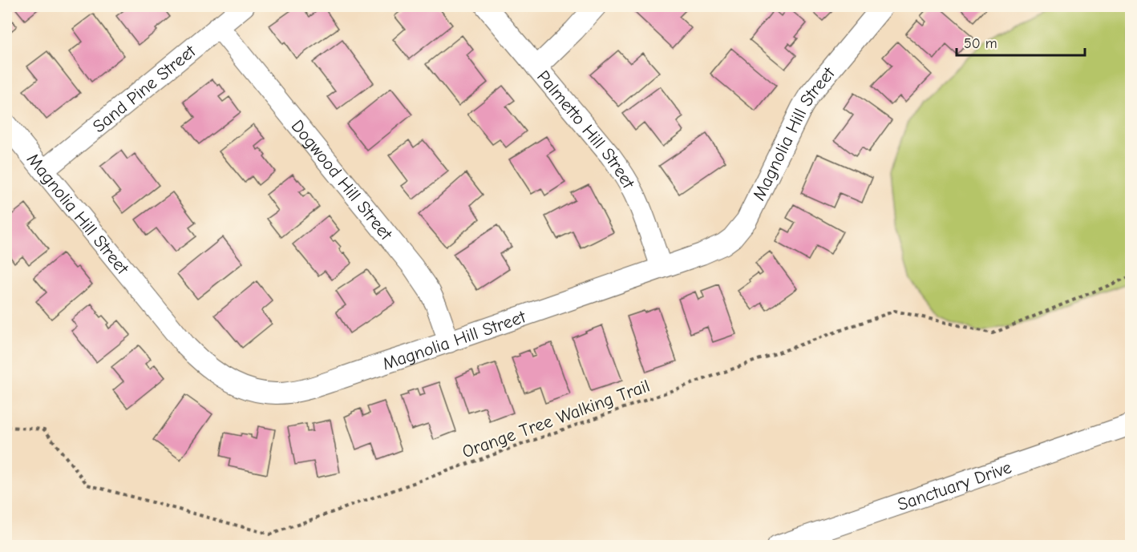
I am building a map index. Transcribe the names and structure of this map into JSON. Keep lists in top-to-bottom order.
{
  "streets": {
    "street": [
      "Sand Pine Street",
      "Palmetto Hill Street",
      "Magnolia Hill Street",
      "Dogwood Hill Street",
      "Sanctuary Drive"
    ],
    "path": ["Orange Tree Walking Trail"]
  },
  "crossings": [
    ["Sand Pine Street", "Magnolia Hill Street"],
    ["Sand Pine Street", "Dogwood Hill Street"],
    ["Palmetto Hill Street", "Magnolia Hill Street"],
    ["Magnolia Hill Street", "Dogwood Hill Street"]
  ],
  "scale_bar": "50 m"
}
